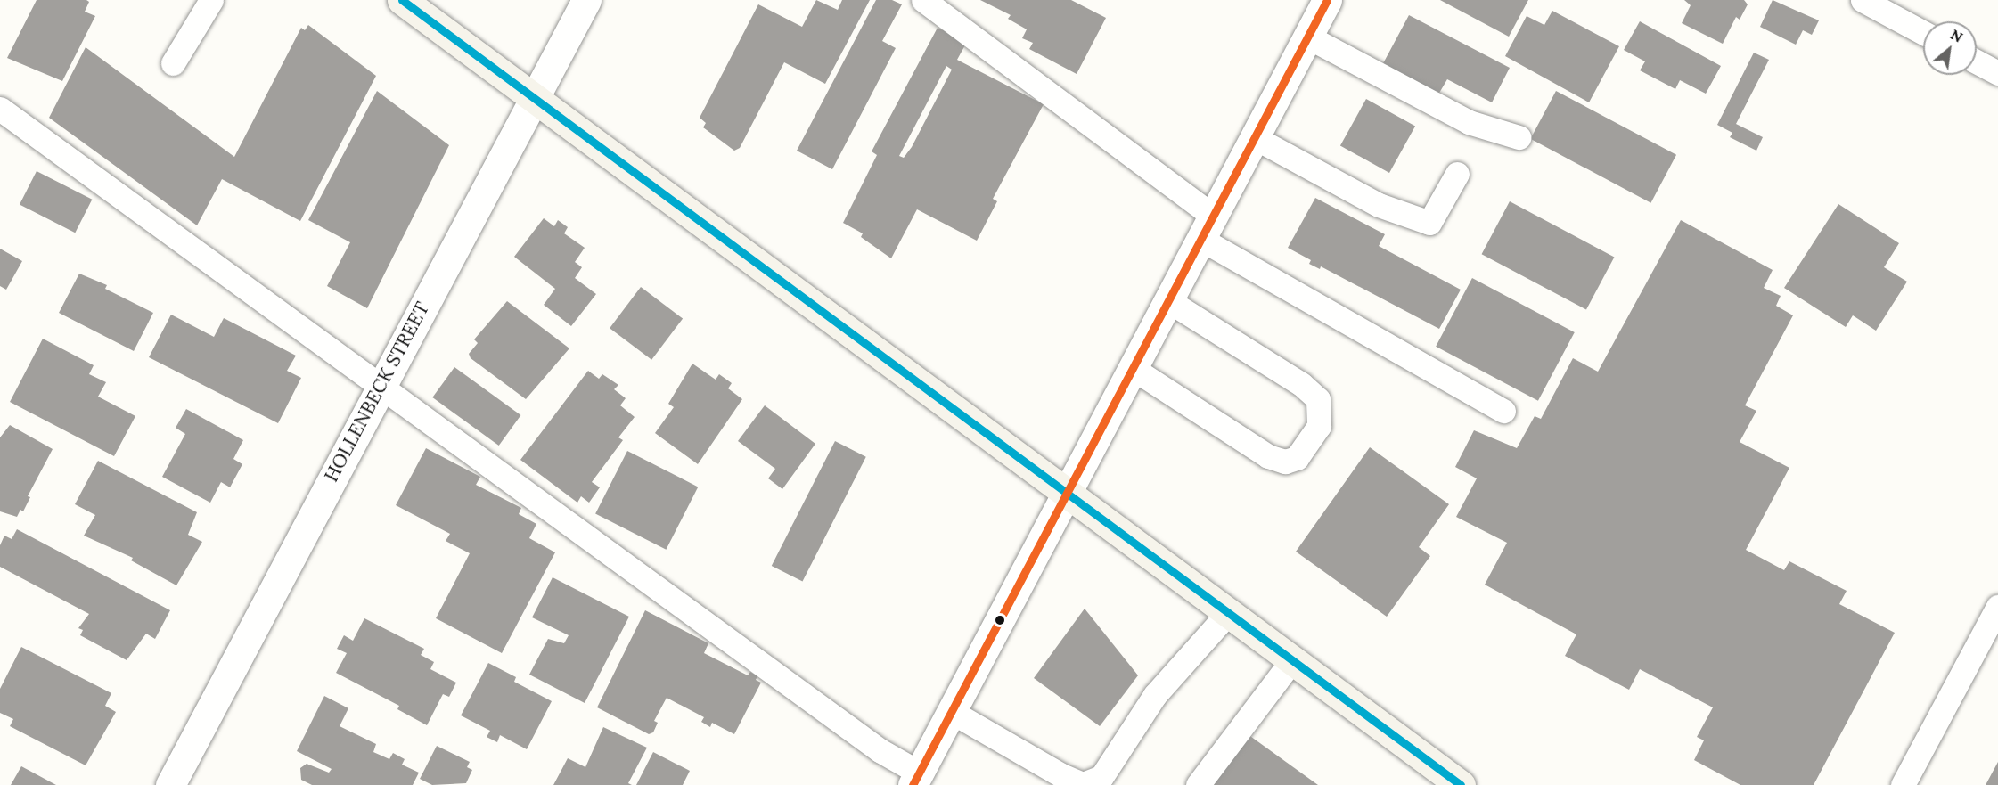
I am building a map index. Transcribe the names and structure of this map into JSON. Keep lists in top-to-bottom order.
{
  "streets": {
    "street": ["HOLLENBECK STREET"]
  },
  "north": "top right"
}
